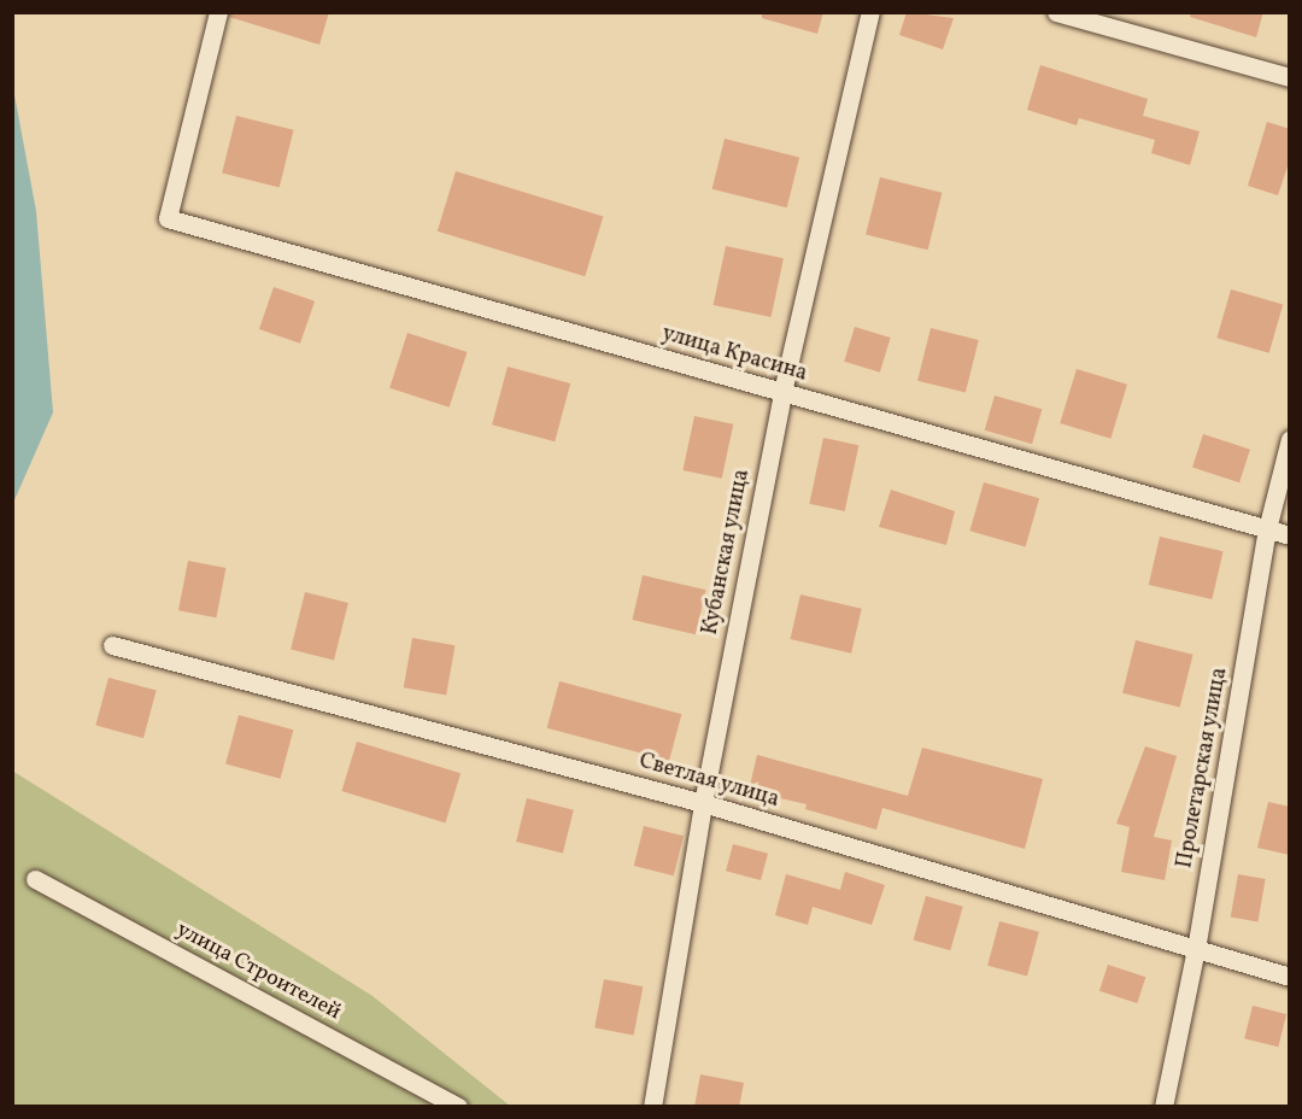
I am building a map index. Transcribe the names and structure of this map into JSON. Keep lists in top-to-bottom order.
{
  "streets": {
    "street": [
      "улица Красина",
      "Кубанская улица",
      "Пролетарская улица",
      "Светлая улица",
      "улица Строителей"
    ]
  },
  "crossings": [
    ["улица Красина", "Кубанская улица"],
    ["улица Красина", "Пролетарская улица"],
    ["Кубанская улица", "Светлая улица"],
    ["Пролетарская улица", "Светлая улица"]
  ]
}
